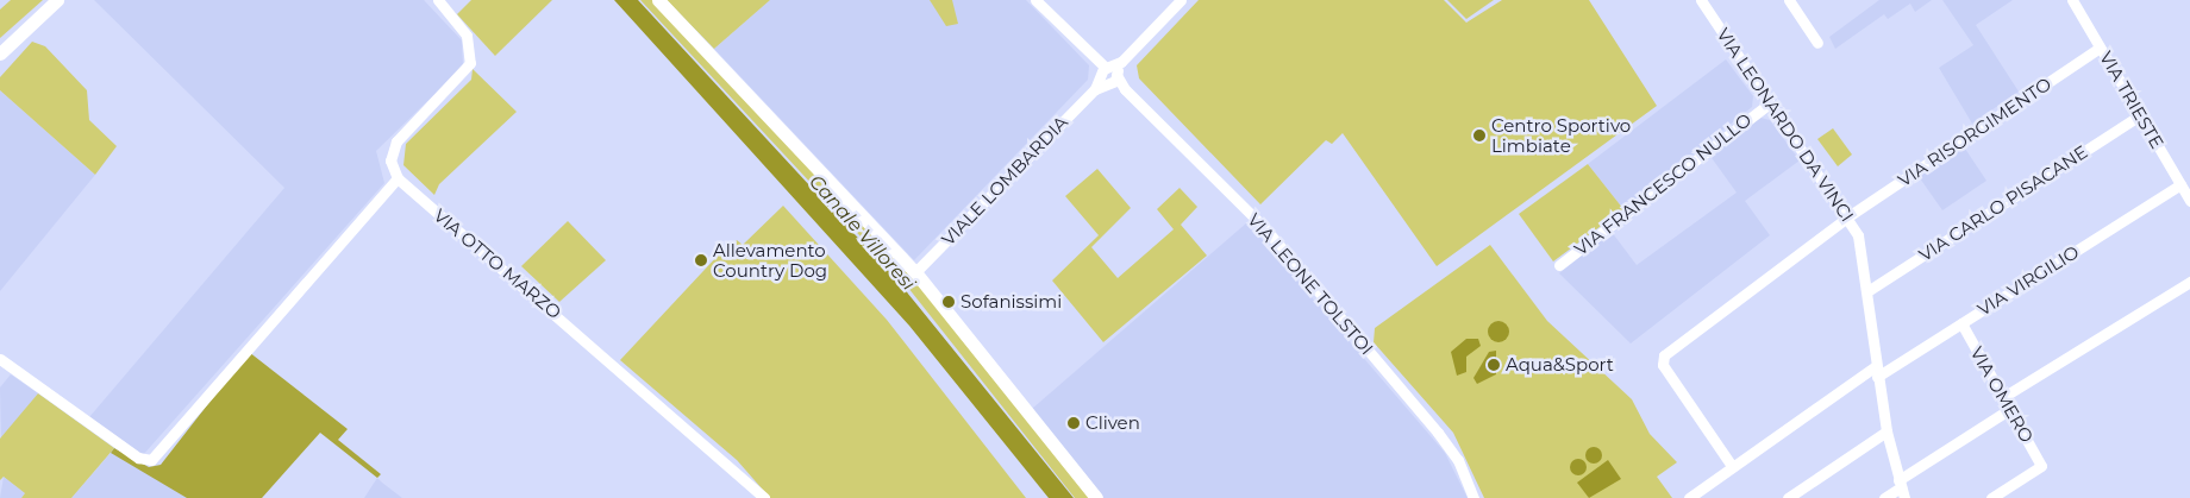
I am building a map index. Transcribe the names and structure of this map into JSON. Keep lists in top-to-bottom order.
{
  "streets": {
    "street": [
      "VIA TRIESTE",
      "VIA LEONARDO DA VINCI",
      "VIA RISORGIMENTO",
      "VIALE LOMBARDIA",
      "VIA FRANCESCO NULLO",
      "VIA CARLO PISACANE",
      "VIA OTTO MARZO",
      "VIA VIRGILIO",
      "VIA LEONE TOLSTOI",
      "VIA OMERO"
    ]
  },
  "crossings": [
    ["VIA TRIESTE", "VIA RISORGIMENTO"],
    ["VIA TRIESTE", "VIA CARLO PISACANE"],
    ["VIA TRIESTE", "VIA VIRGILIO"],
    ["VIA LEONARDO DA VINCI", "VIA RISORGIMENTO"],
    ["VIA LEONARDO DA VINCI", "VIA FRANCESCO NULLO"],
    ["VIA LEONARDO DA VINCI", "VIA CARLO PISACANE"],
    ["VIA LEONARDO DA VINCI", "VIA VIRGILIO"],
    ["VIA RISORGIMENTO", "VIA VIRGILIO"],
    ["VIALE LOMBARDIA", "VIA LEONE TOLSTOI"],
    ["VIA VIRGILIO", "VIA OMERO"]
  ],
  "water": ["Canale Villoresi"],
  "places": [
    "Centro Sportivo Limbiate",
    "Allevamento Country Dog",
    "Sofanissimi",
    "Aqua&Sport",
    "Cliven"
  ]
}
